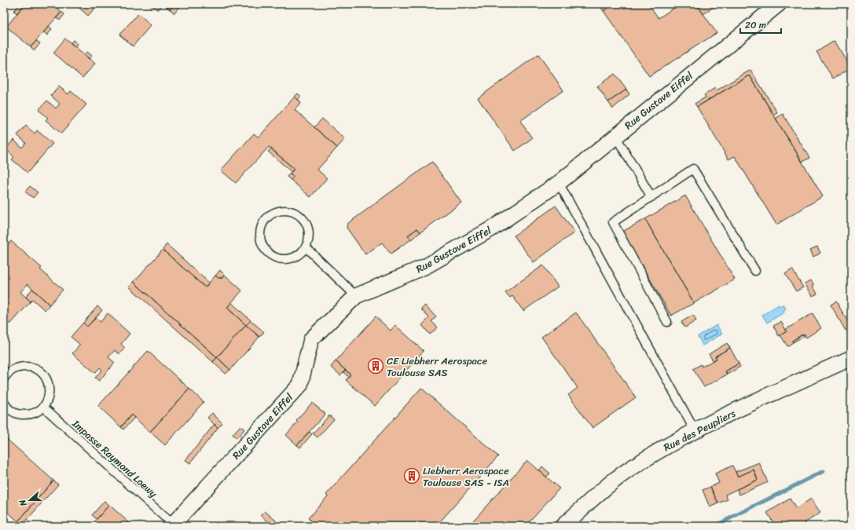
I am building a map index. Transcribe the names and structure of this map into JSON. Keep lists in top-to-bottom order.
{
  "streets": {
    "street": ["Rue Gustave Eiffel", "Rue des Peupliers"],
    "lane": ["Impasse Raymond Loewy"]
  },
  "crossings": [
    ["Rue Gustave Eiffel", "Impasse Raymond Loewy"]
  ],
  "places": {
    "building": ["CE Liebherr Aerospace Toulouse SAS", "Liebherr Aerospace Toulouse SAS - ISA"]
  },
  "scale_bar": "20 m",
  "north": "left"
}
